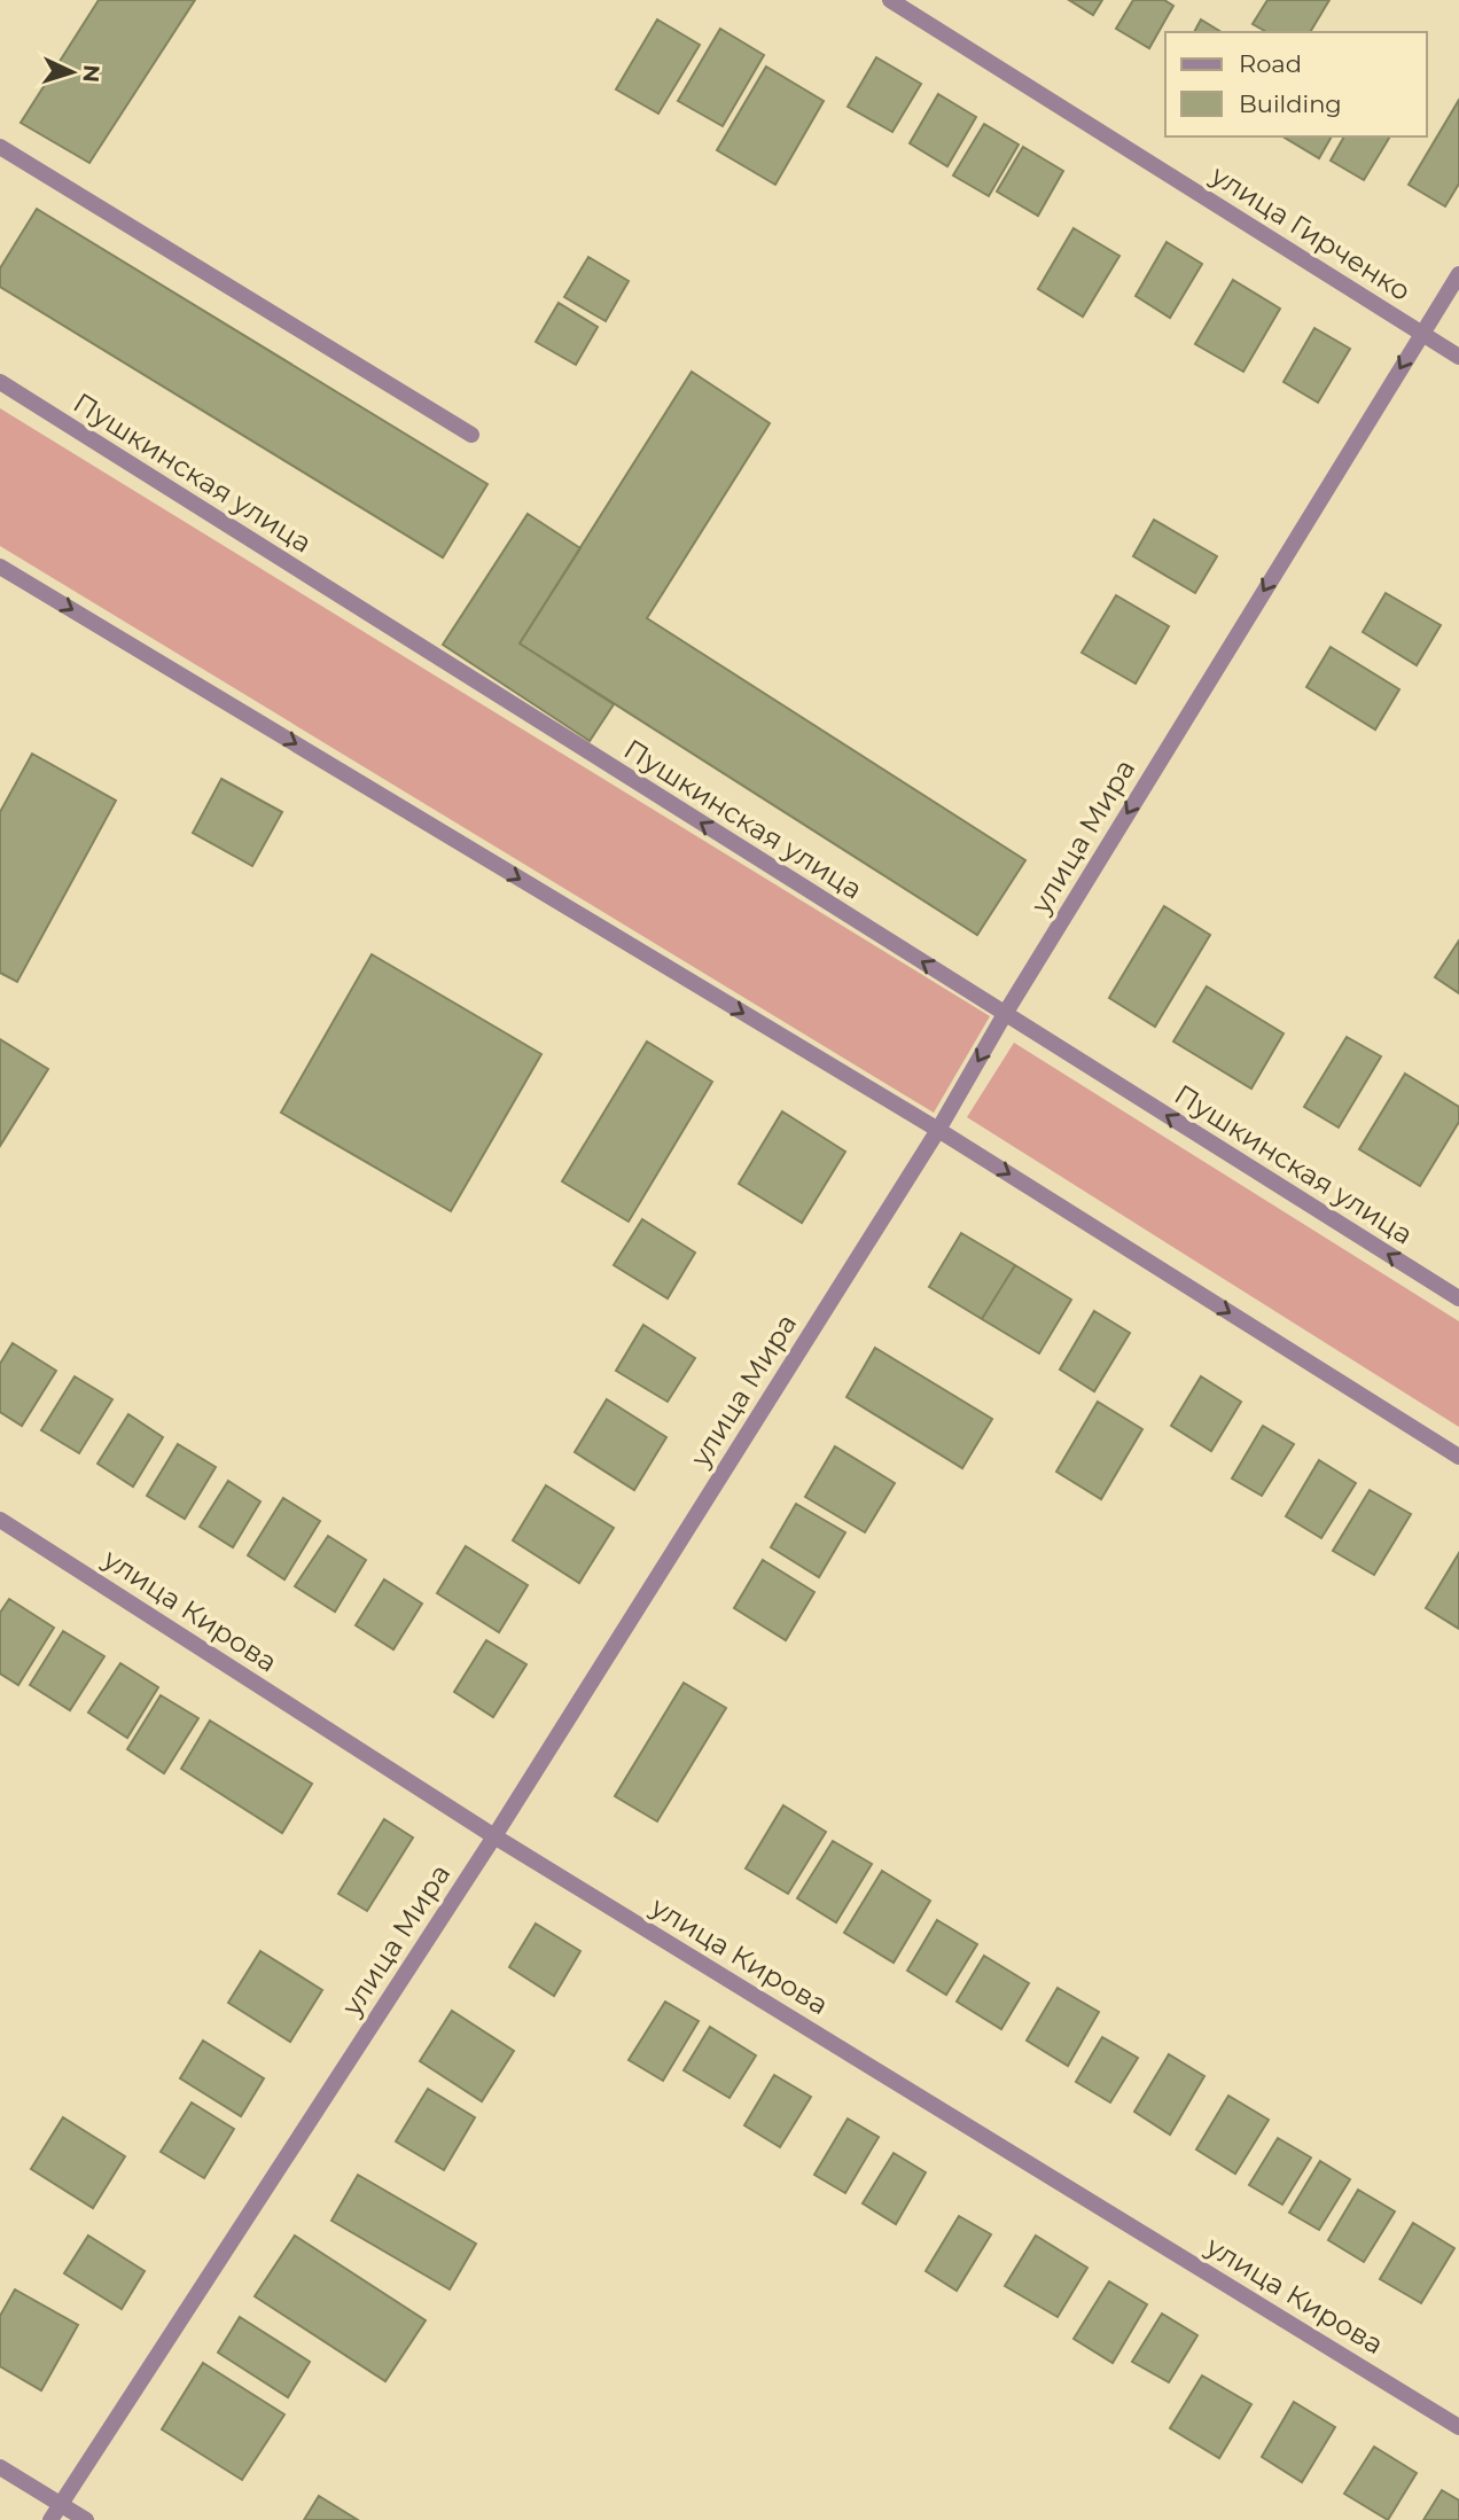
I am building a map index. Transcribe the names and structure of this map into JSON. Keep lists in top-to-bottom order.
{
  "streets": {
    "street": [
      "улица Гирченко",
      "Пушкинская улица",
      "улица Мира",
      "улица Кирова"
    ]
  },
  "crossings": [
    ["улица Гирченко", "улица Мира"],
    ["Пушкинская улица", "улица Мира"],
    ["улица Мира", "улица Кирова"]
  ],
  "one_way": ["улица Мира"],
  "legend": ["Road", "Building"],
  "north": "right"
}
